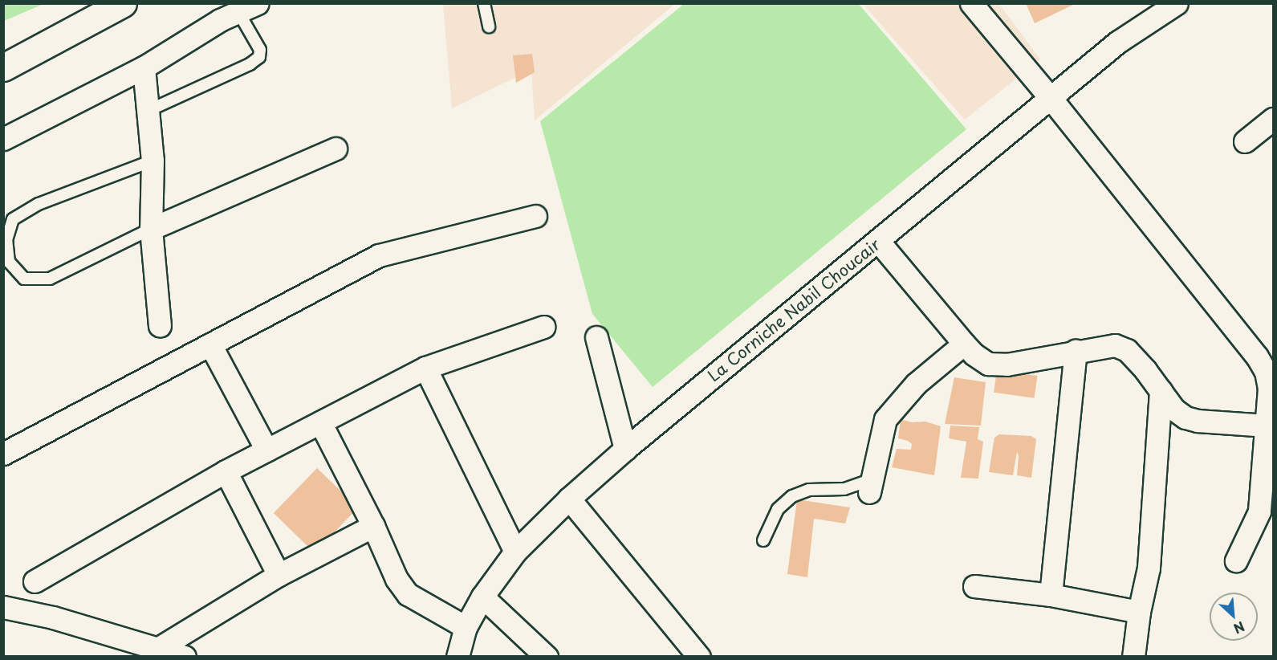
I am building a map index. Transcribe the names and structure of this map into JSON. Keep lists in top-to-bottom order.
{
  "streets": {
    "street": ["La Corniche Nabil Choucair"]
  },
  "north": "bottom right"
}
